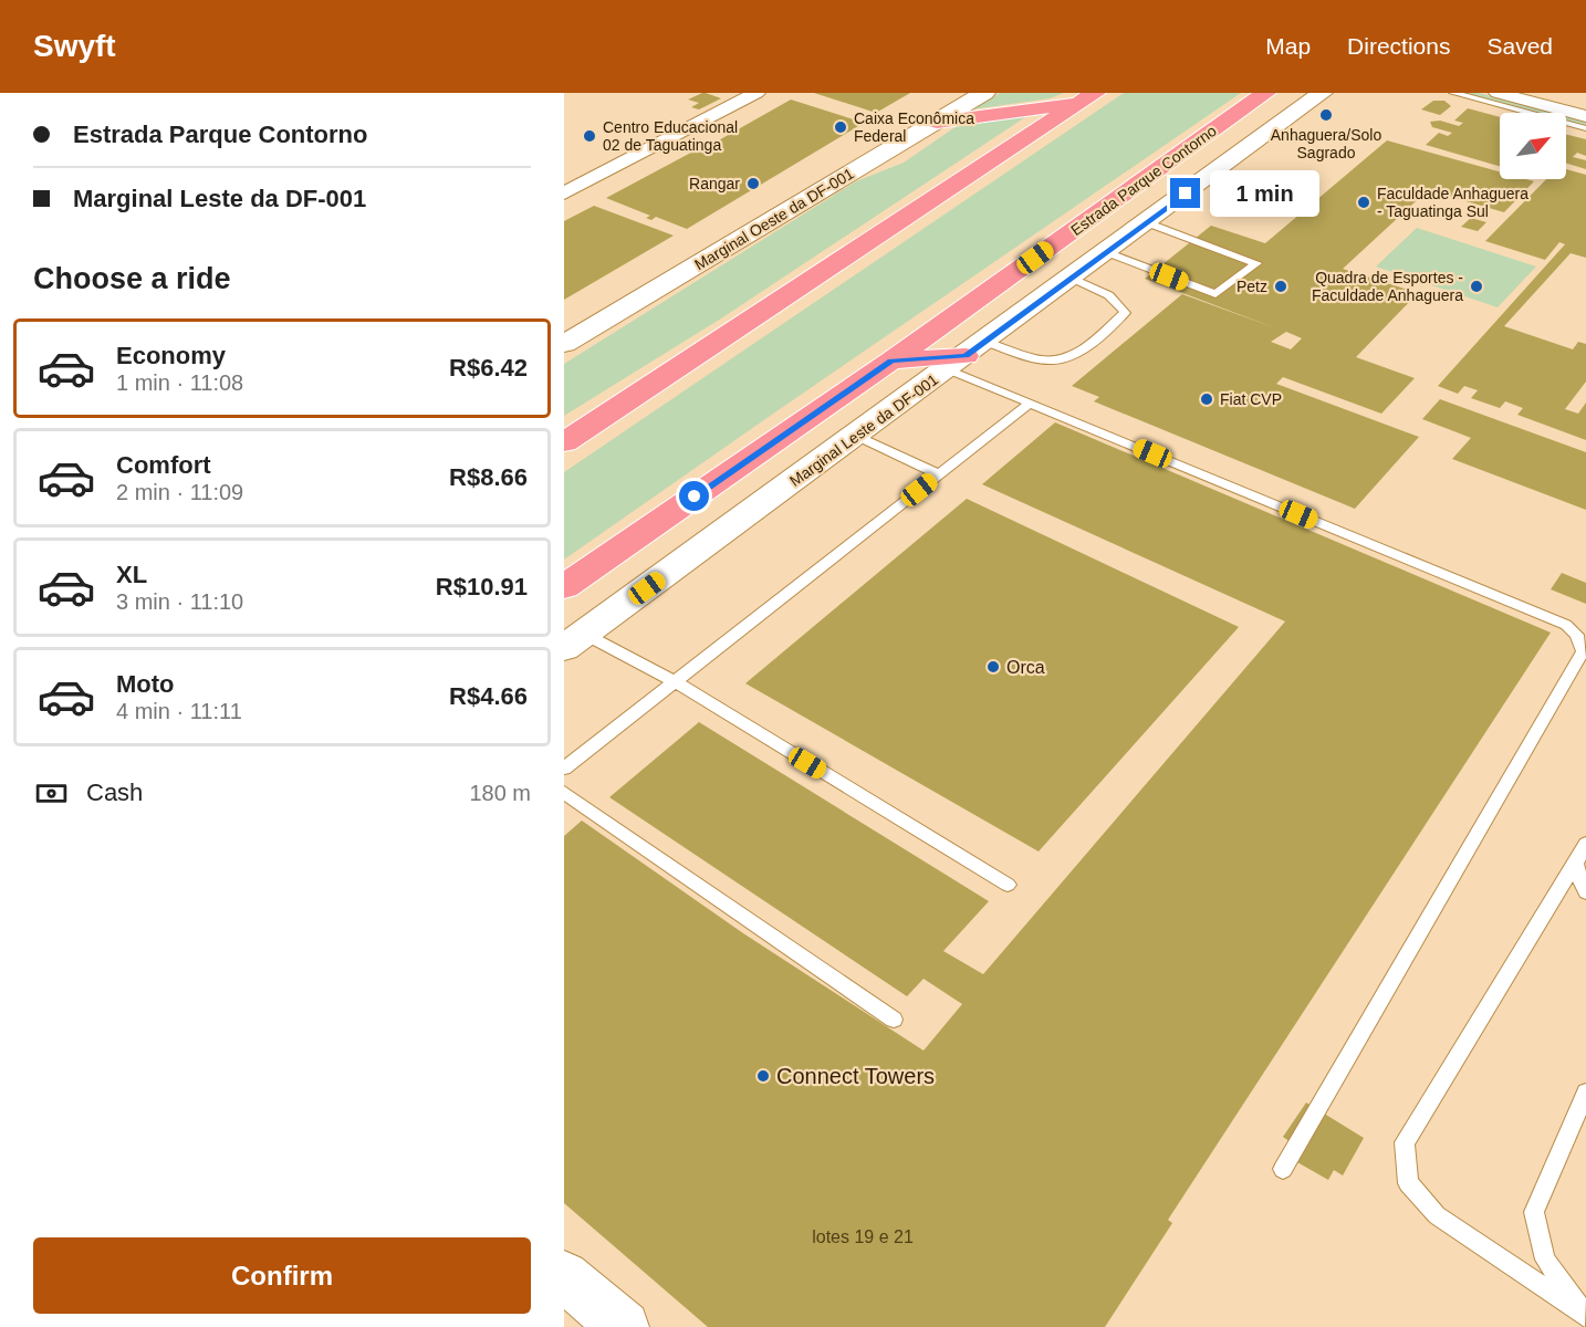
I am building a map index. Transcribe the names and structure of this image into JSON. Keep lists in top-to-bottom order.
{
  "streets": {
    "highway": ["Estrada Parque Contorno"],
    "main road": ["Marginal Oeste da DF-001", "Marginal Leste da DF-001"]
  },
  "places": [
    "Anhaguera/Solo Sagrado",
    "Caixa Econômica Federal",
    "Centro Educacional 02 de Taguatinga",
    "Rangar",
    "Faculdade Anhaguera - Taguatinga Sul",
    "Petz",
    "Quadra de Esportes - Faculdade Anhaguera",
    "Fiat CVP",
    "Orca",
    "Connect Towers"
  ],
  "house_numbers": ["lotes 19 e 21"],
  "north": "top right",
  "page": {
    "header": "Swyft",
    "nav": ["Map", "Directions", "Saved"],
    "banner": ["Estrada Parque Contorno", "Marginal Leste da DF-001"],
    "bubble": "1 min",
    "heading": "Choose a ride",
    "list": [
      {
        "name": "Economy",
        "note": "1 min · 11:08",
        "value": "R$6.42"
      },
      {
        "name": "Comfort",
        "note": "2 min · 11:09",
        "value": "R$8.66"
      },
      {
        "name": "XL",
        "note": "3 min · 11:10",
        "value": "R$10.91"
      },
      {
        "name": "Moto",
        "note": "4 min · 11:11",
        "value": "R$4.66"
      }
    ],
    "pay": ["Cash", "180 m"],
    "buttons": "Confirm"
  }
}
